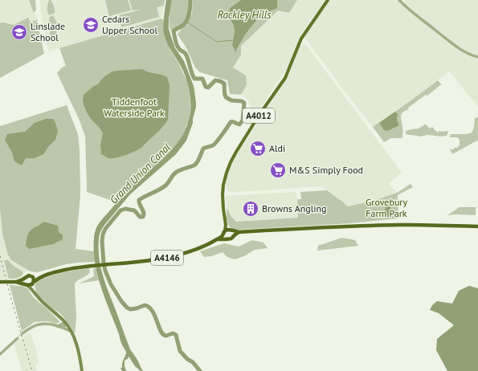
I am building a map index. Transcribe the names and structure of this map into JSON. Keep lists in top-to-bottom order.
{
  "streets": {
    "highway": ["A4146"],
    "main road": ["A4012"]
  },
  "crossings": [
    ["A4012", "A4146"]
  ],
  "water": ["Rackley Hills", "Grand Union Canal"],
  "parks": ["Tiddenfoot Waterside Park", "Grovebury Farm Park"],
  "places": {
    "school or university": ["Cedars Upper School", "Linslade School"],
    "supermarket": ["Aldi", "M&S Simply Food"],
    "building": ["Browns Angling"]
  }
}
